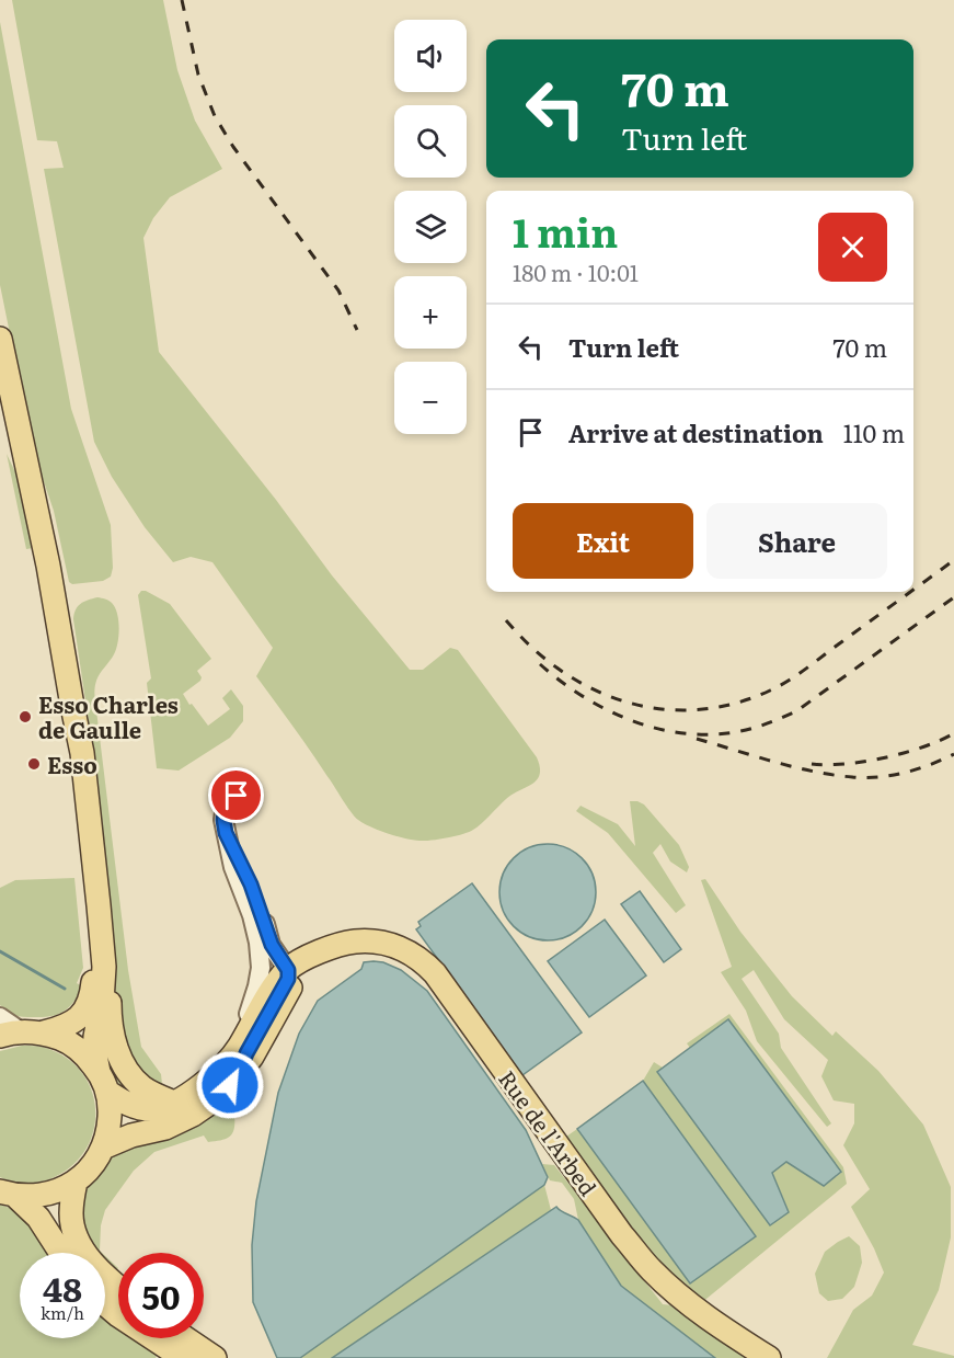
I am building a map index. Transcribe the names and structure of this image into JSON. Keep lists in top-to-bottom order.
{
  "streets": {
    "main road": ["Rue de l'Arbed"]
  },
  "places": ["Esso Charles de Gaulle", "Esso"],
  "page": {
    "map_buttons": ["+", "−"],
    "turn": ["70 m", "Turn left"],
    "heading": ["1 min", "180 m · 10:01"],
    "list": [
      {
        "name": "Turn left",
        "value": "70 m"
      },
      {
        "name": "Arrive at destination",
        "value": "110 m"
      }
    ],
    "buttons": ["Exit", "Share"],
    "speed": "48 km/h",
    "limit": "50"
  }
}
